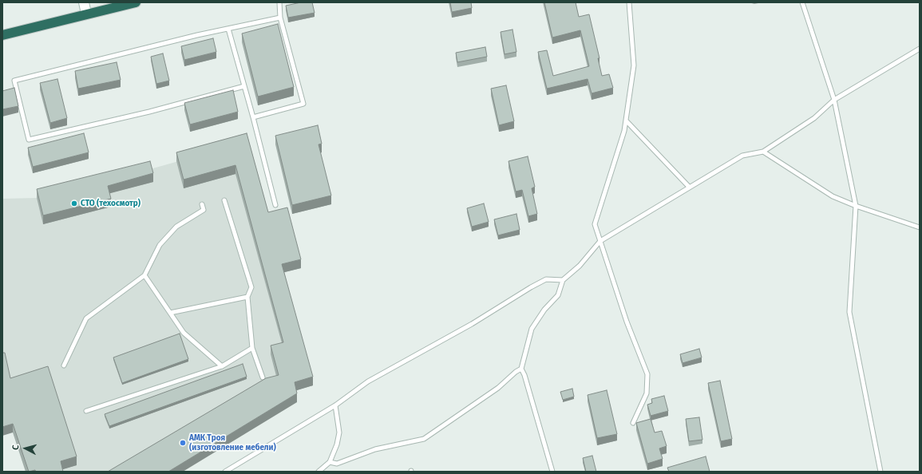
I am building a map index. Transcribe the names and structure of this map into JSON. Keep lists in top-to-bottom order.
{
  "places": ["СТО (техосмотр)", "АМК Троя (изготовление мебели)"],
  "north": "left"
}
